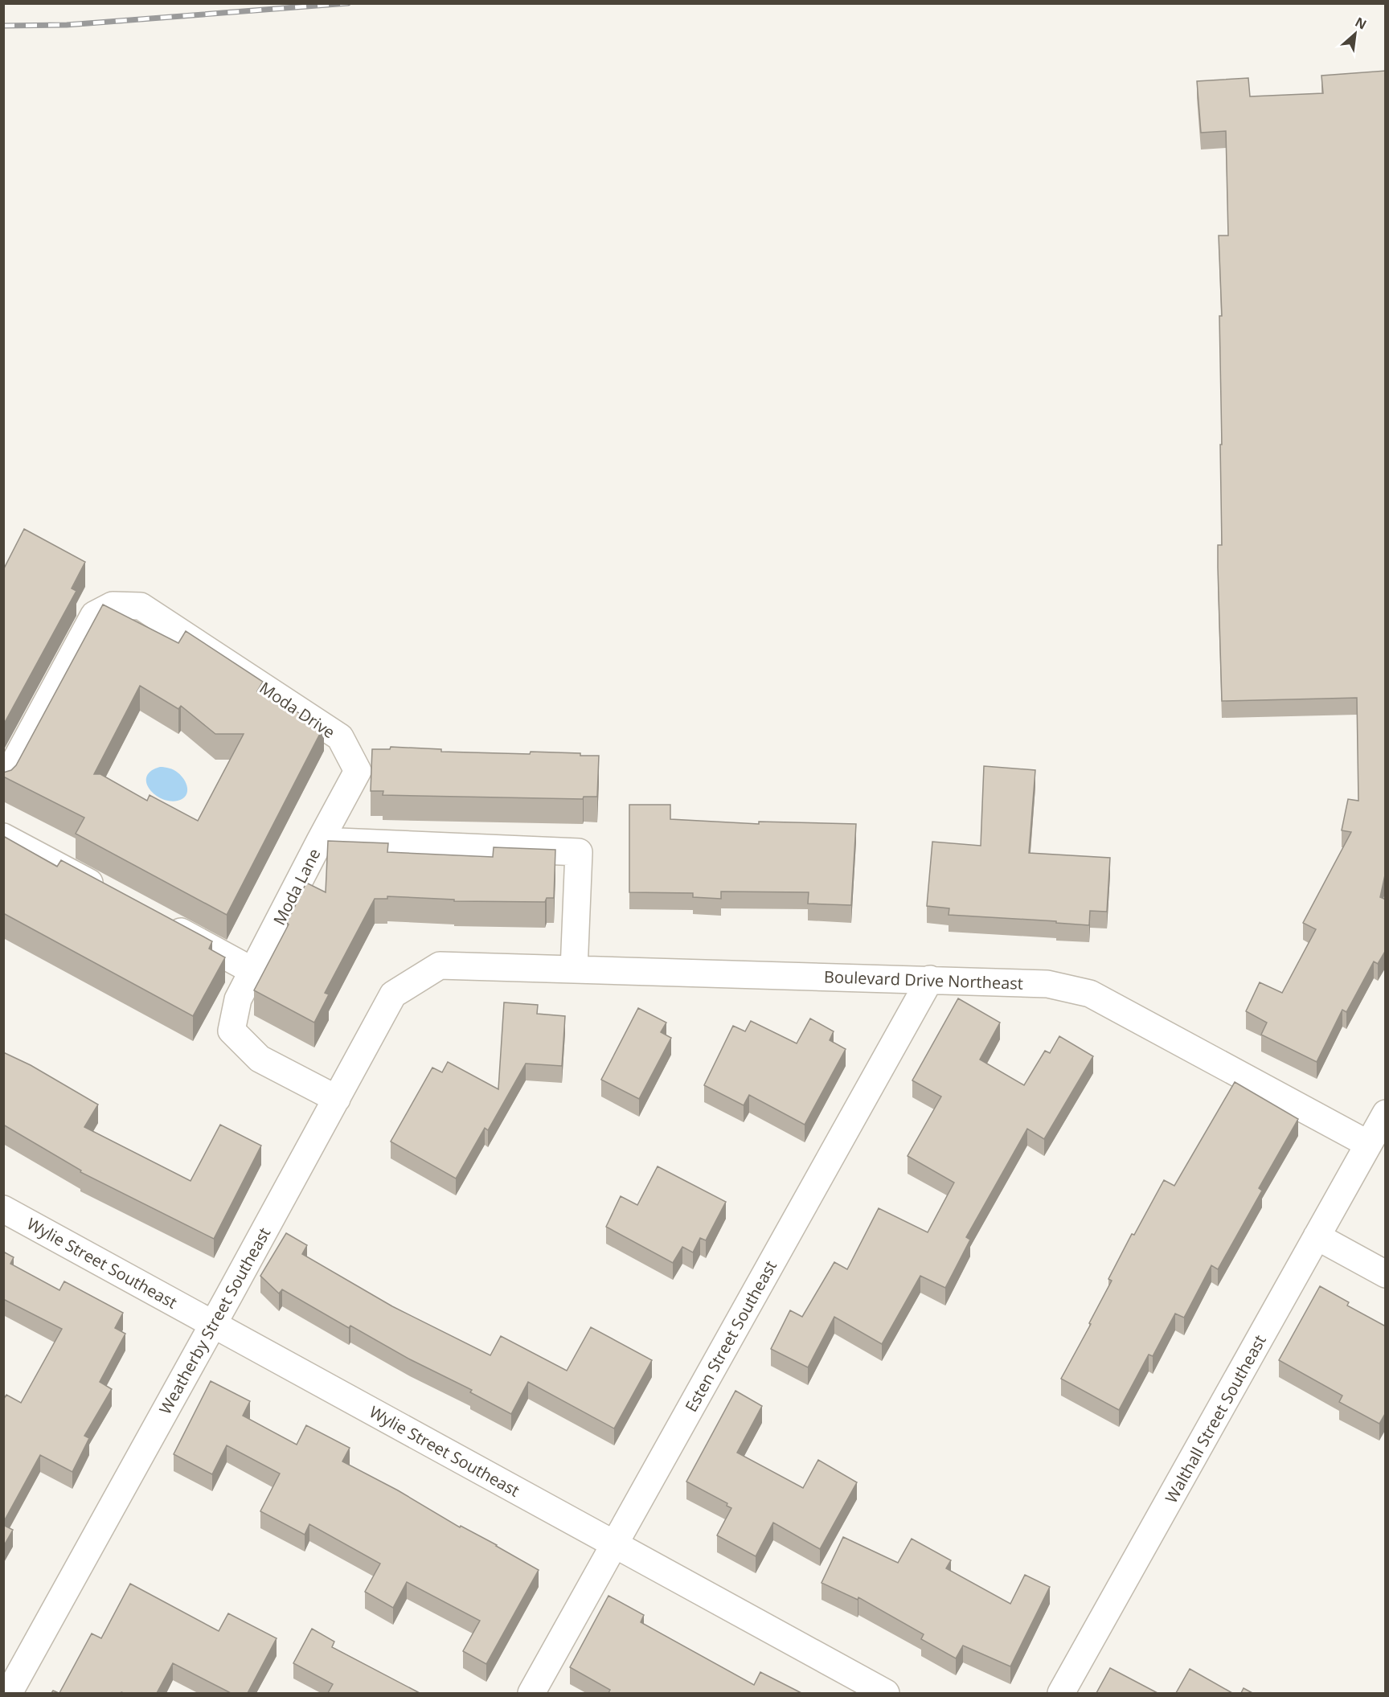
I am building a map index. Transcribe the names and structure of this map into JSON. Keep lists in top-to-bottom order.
{
  "streets": {
    "street": [
      "Moda Drive",
      "Moda Lane",
      "Boulevard Drive Northeast",
      "Wylie Street Southeast",
      "Weatherby Street Southeast",
      "Esten Street Southeast",
      "Walthall Street Southeast"
    ]
  },
  "crossings": [
    ["Moda Drive", "Moda Lane"],
    ["Moda Lane", "Boulevard Drive Northeast"],
    ["Moda Lane", "Weatherby Street Southeast"],
    ["Boulevard Drive Northeast", "Weatherby Street Southeast"],
    ["Boulevard Drive Northeast", "Esten Street Southeast"],
    ["Boulevard Drive Northeast", "Walthall Street Southeast"],
    ["Wylie Street Southeast", "Weatherby Street Southeast"],
    ["Wylie Street Southeast", "Esten Street Southeast"]
  ],
  "north": "top right"
}
